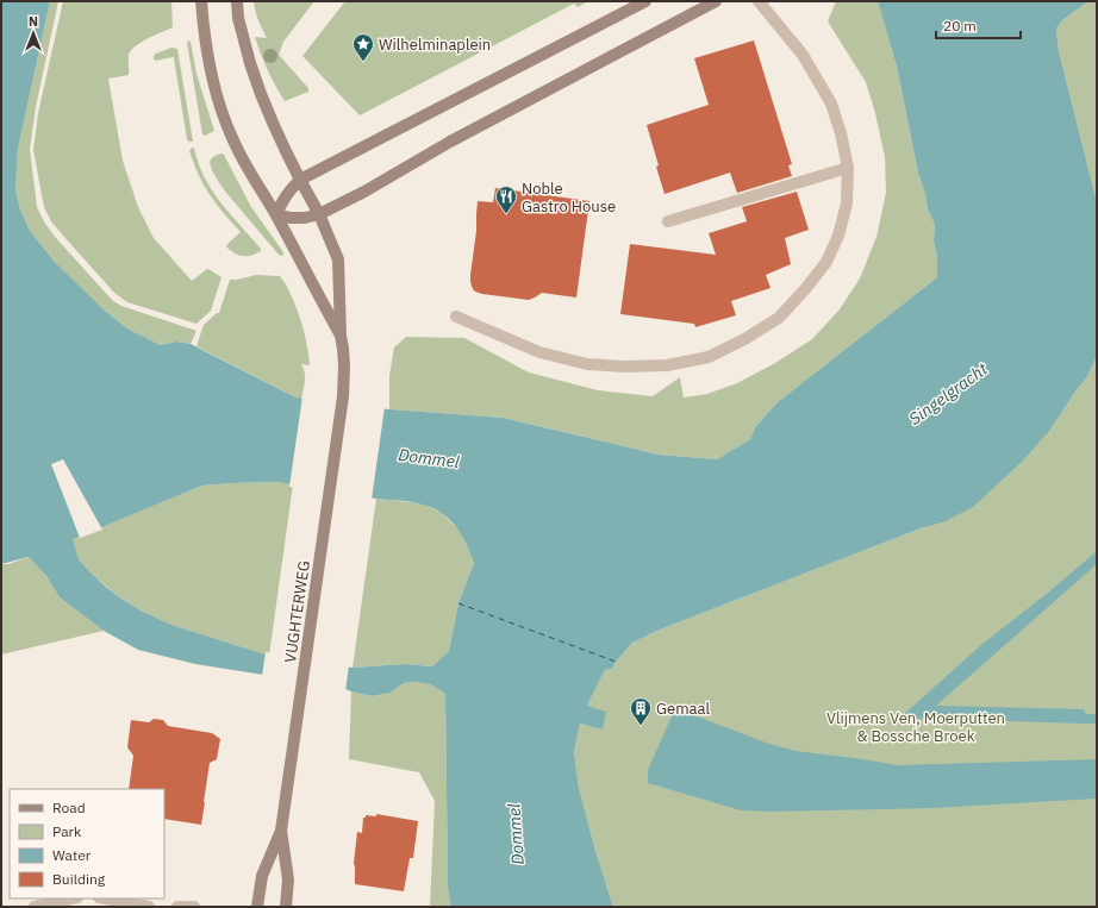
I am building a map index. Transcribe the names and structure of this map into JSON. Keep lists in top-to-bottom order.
{
  "streets": {
    "main road": ["VUGHTERWEG"]
  },
  "water": ["Singelgracht", "Dommel"],
  "parks": ["Vlijmens Ven, Moerputten & Bossche Broek"],
  "places": {
    "place": ["Wilhelminaplein"],
    "restaurant": ["Noble Gastro House"],
    "building": ["Gemaal"]
  },
  "legend": [
    "Road",
    "Park",
    "Water",
    "Building"
  ],
  "scale_bar": "20 m",
  "north": "top"
}
